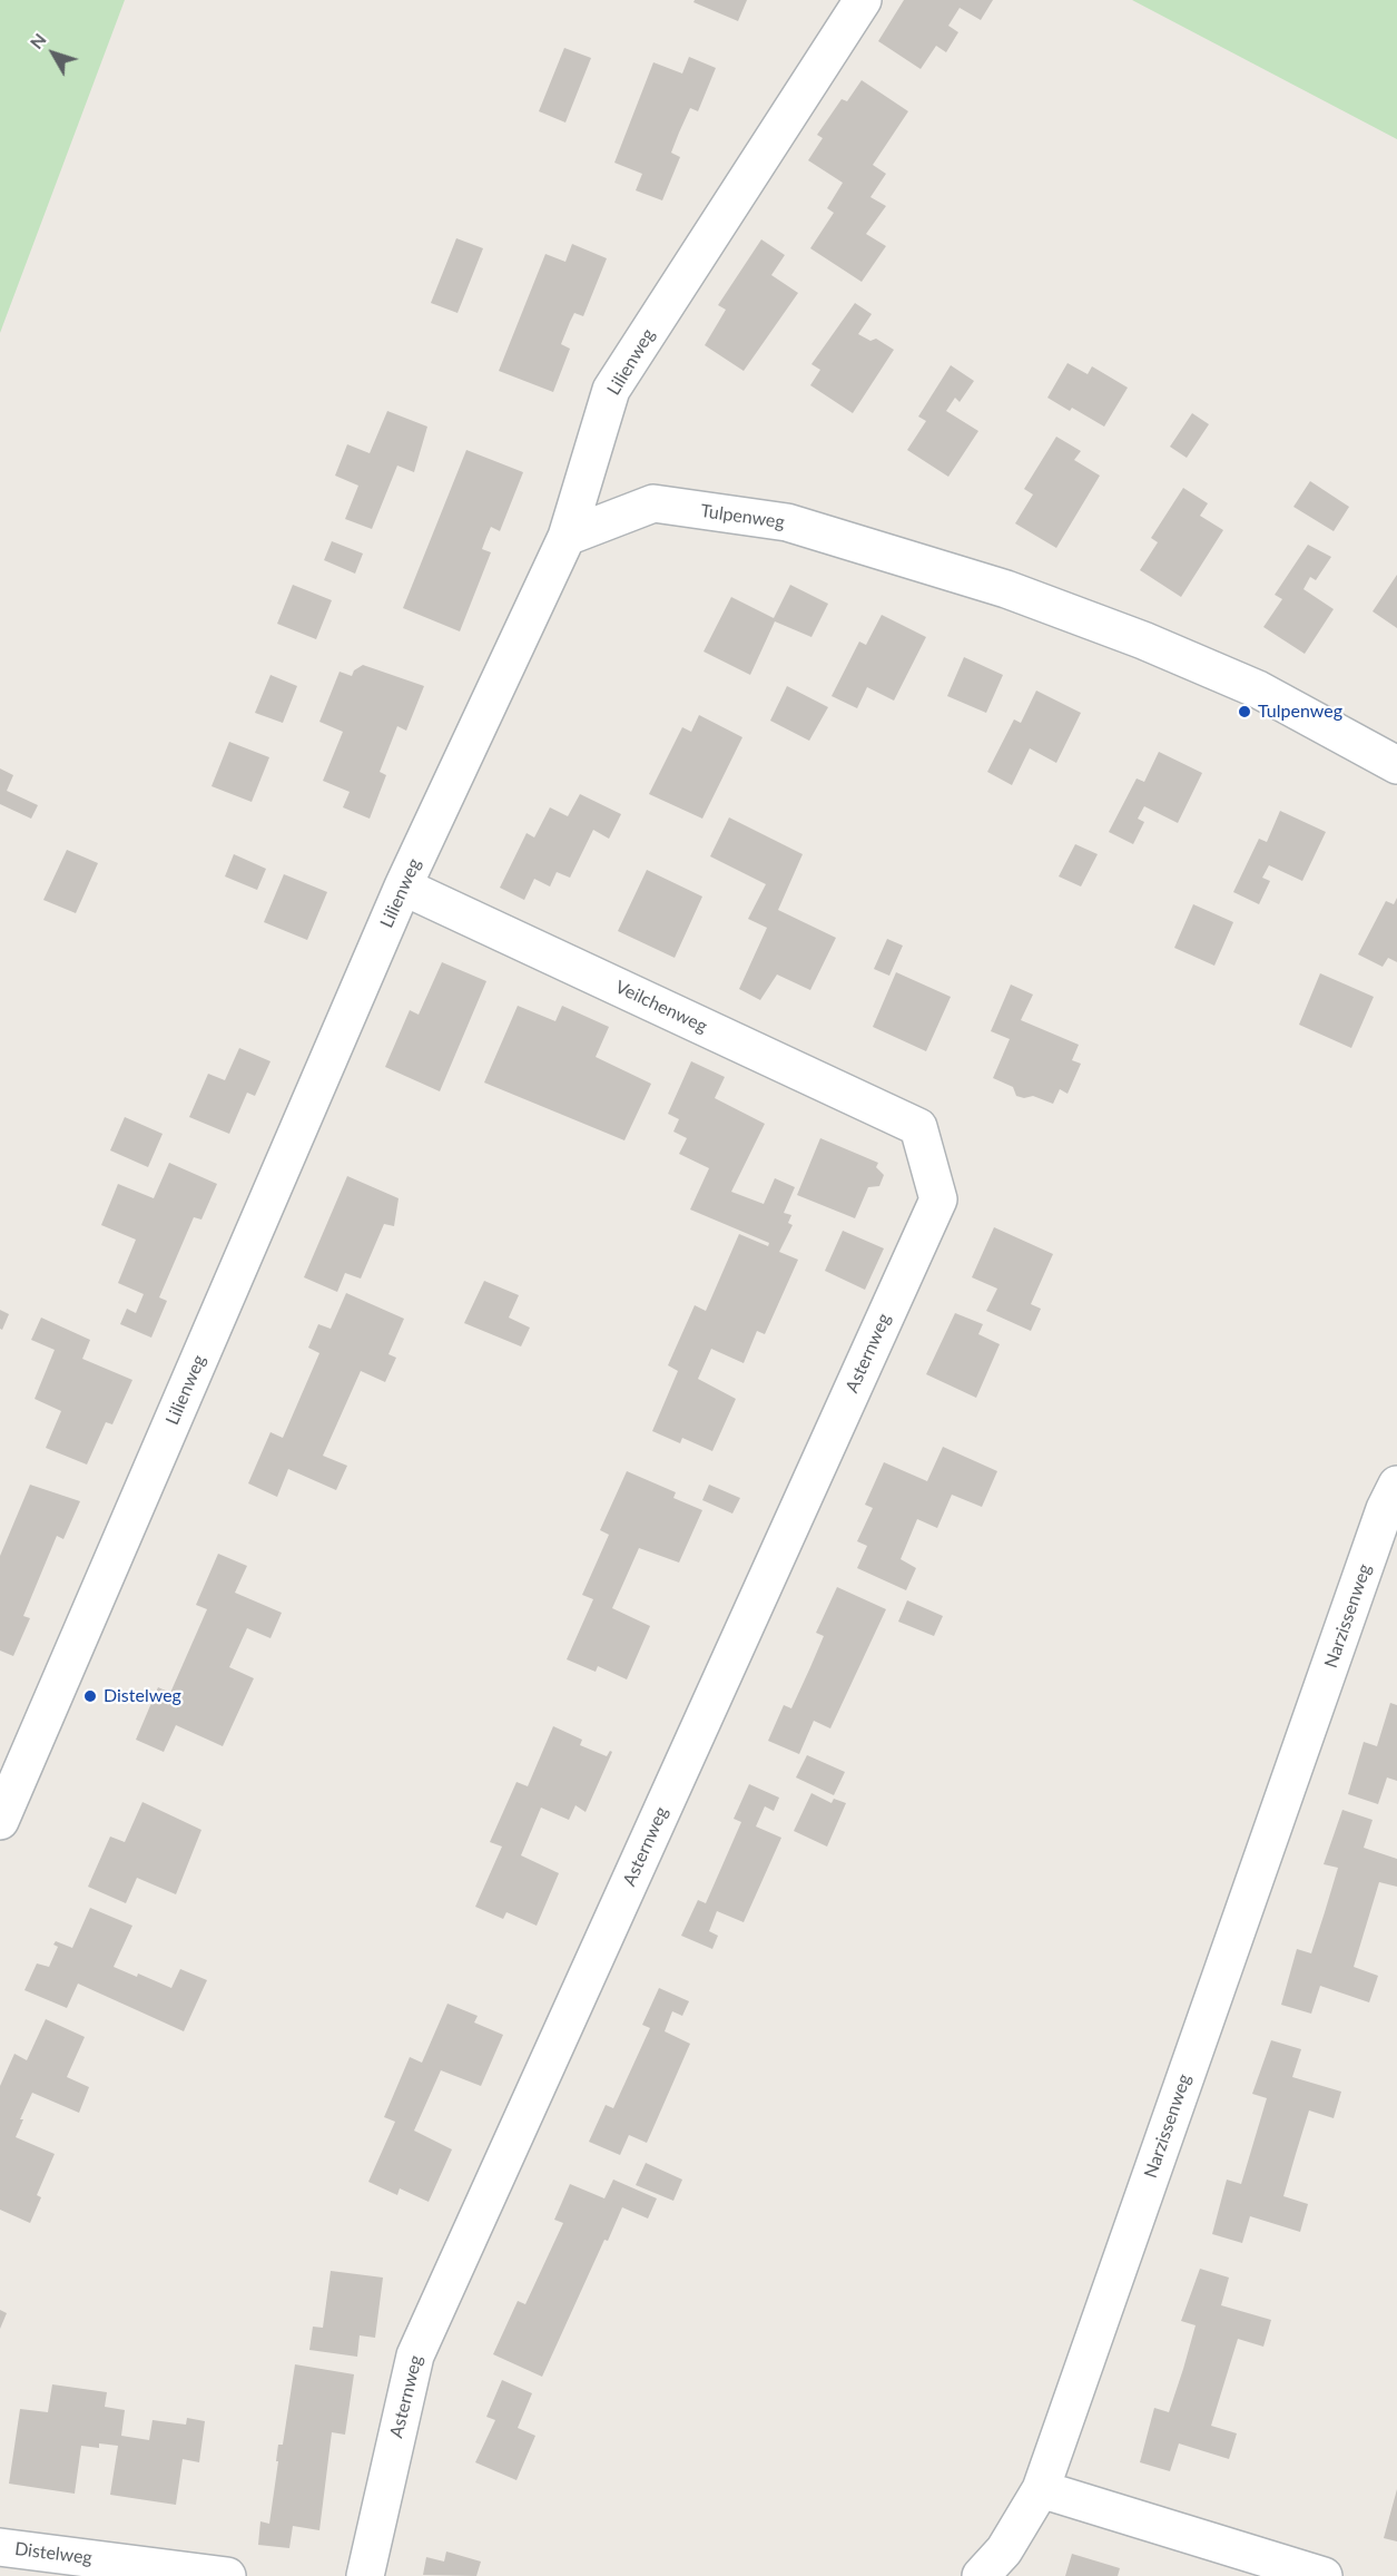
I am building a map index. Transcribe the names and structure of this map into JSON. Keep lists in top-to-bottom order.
{
  "streets": {
    "street": [
      "Lilienweg",
      "Tulpenweg",
      "Veilchenweg",
      "Asternweg",
      "Narzissenweg",
      "Distelweg"
    ]
  },
  "crossings": [
    ["Lilienweg", "Tulpenweg"],
    ["Lilienweg", "Veilchenweg"],
    ["Veilchenweg", "Asternweg"]
  ],
  "places": ["Tulpenweg", "Distelweg"],
  "north": "top left"
}
